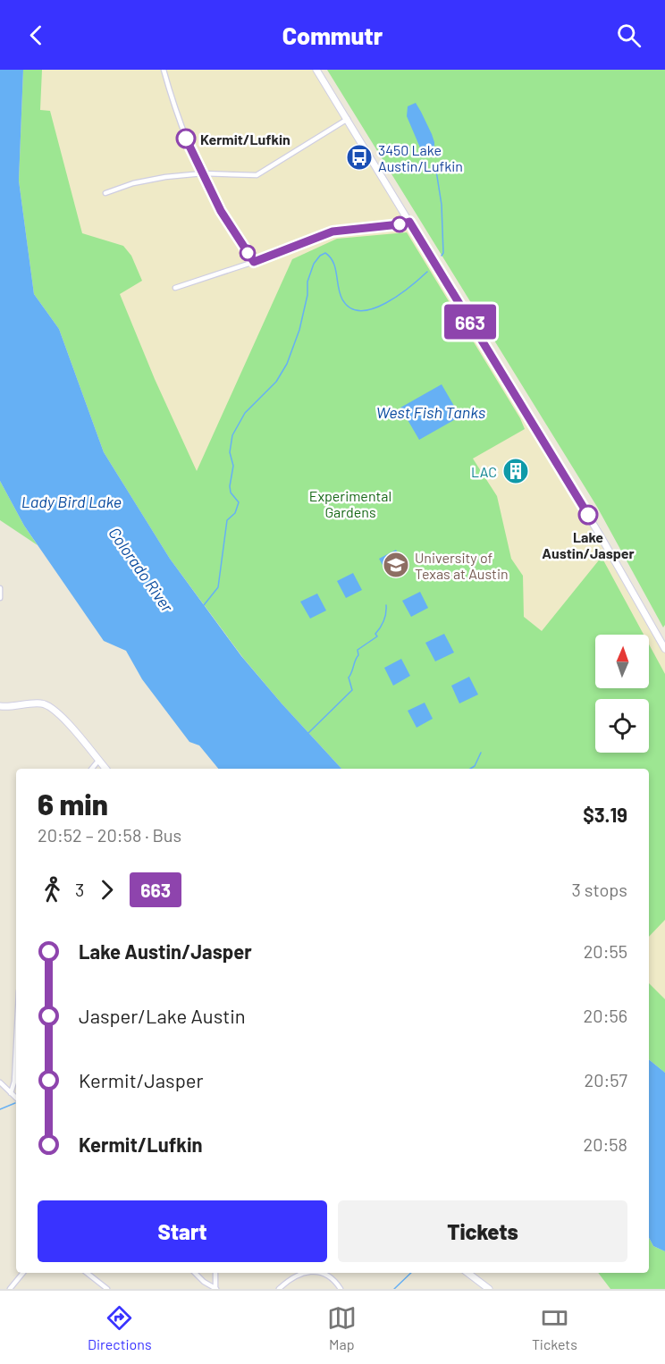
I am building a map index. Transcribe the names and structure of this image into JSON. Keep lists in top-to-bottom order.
{
  "water": ["West Fish Tanks", "Lady Bird Lake", "Colorado River"],
  "parks": ["Experimental Gardens"],
  "places": {
    "other": ["Kermit/Lufkin", "Lake Austin/Jasper"],
    "bus stop": ["3450 Lake Austin/Lufkin"],
    "building": ["LAC"],
    "school or university": ["University of Texas at Austin"]
  },
  "lines": ["bus line 663"],
  "north": "top",
  "page": {
    "header": "Commutr",
    "on_map": "663",
    "heading": ["6 min", "20:52 – 20:58 · Bus", "$3.19"],
    "legs": ["3", "663", "3 stops"],
    "list": [
      {
        "name": "Lake Austin/Jasper",
        "value": "20:55"
      },
      {
        "name": "Jasper/Lake Austin",
        "value": "20:56"
      },
      {
        "name": "Kermit/Jasper",
        "value": "20:57"
      },
      {
        "name": "Kermit/Lufkin",
        "value": "20:58"
      }
    ],
    "buttons": ["Start", "Tickets"],
    "tabs": ["Directions", "Map", "Tickets"]
  }
}
